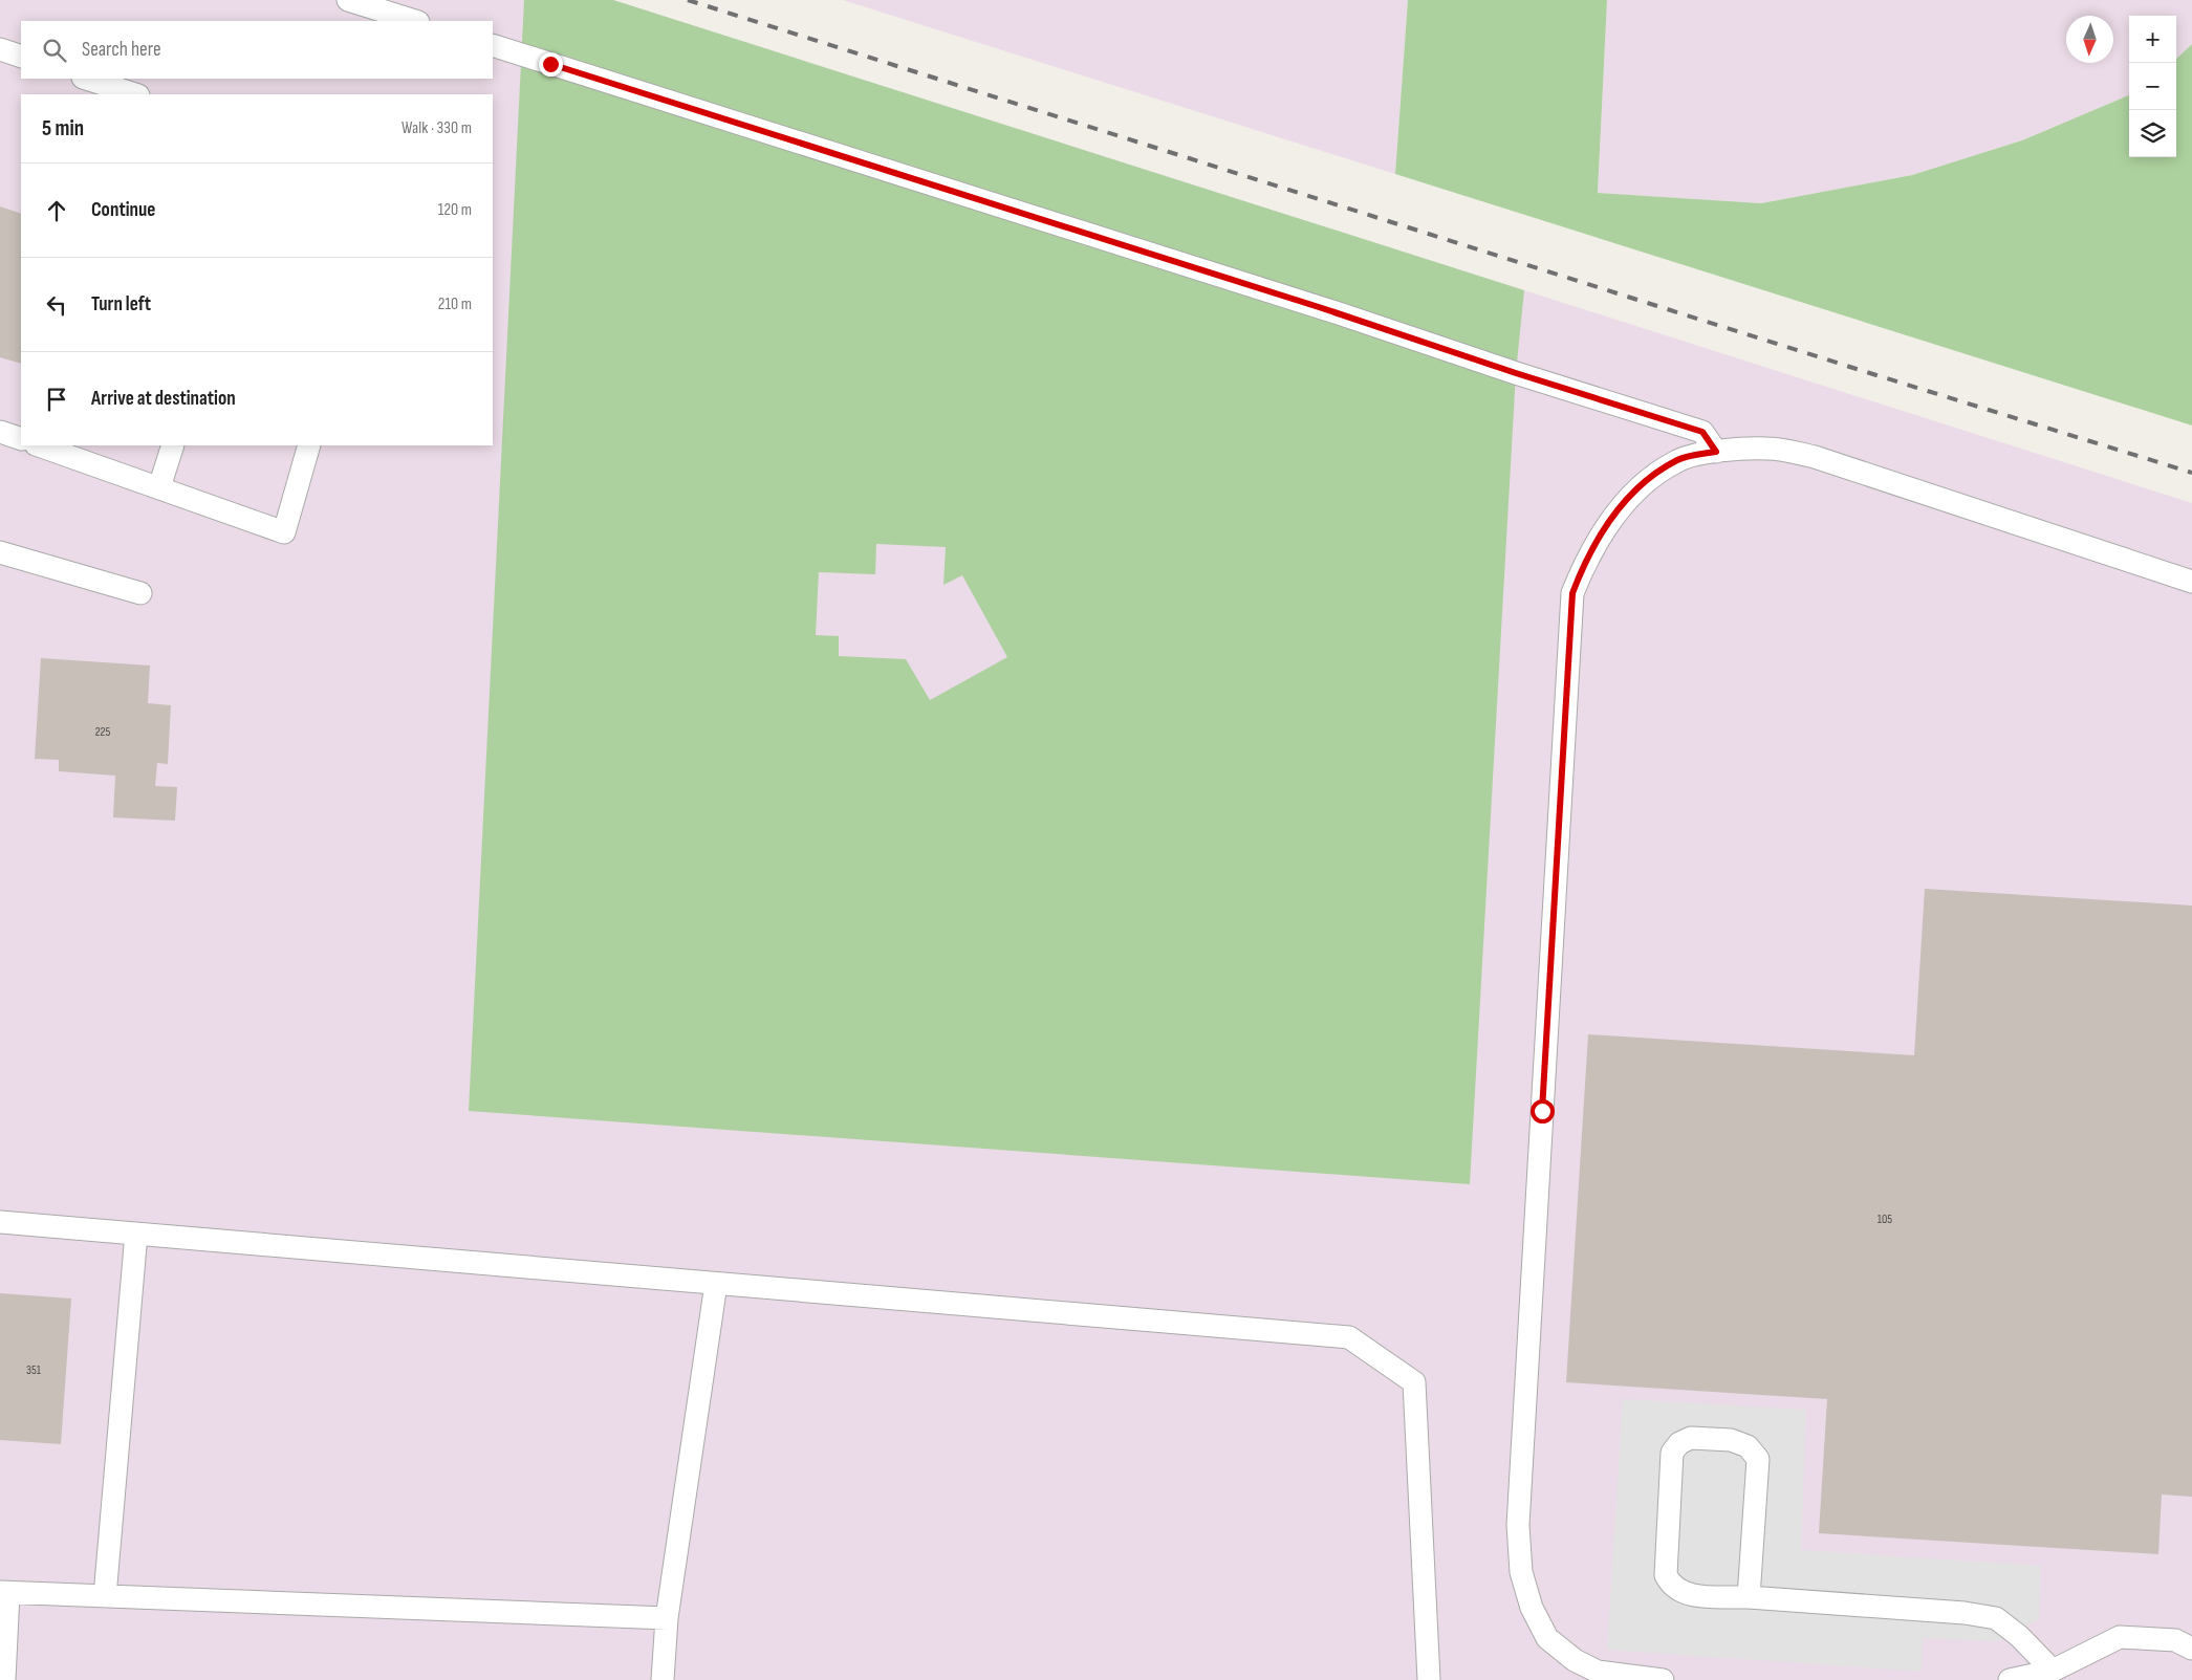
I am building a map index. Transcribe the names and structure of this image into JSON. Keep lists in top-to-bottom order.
{
  "house_numbers": ["225", "105", "351"],
  "north": "bottom",
  "page": {
    "map_buttons": ["+", "−"],
    "search": "Search here",
    "heading": ["5 min", "Walk · 330 m"],
    "list": [
      ["Continue", "120 m"],
      ["Turn left", "210 m"],
      "Arrive at destination"
    ]
  }
}
